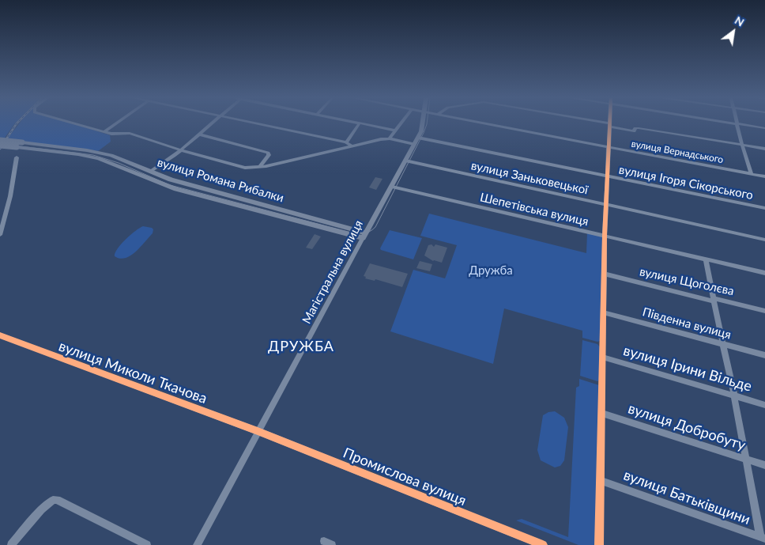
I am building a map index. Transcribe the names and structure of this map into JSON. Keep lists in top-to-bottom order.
{
  "streets": {
    "main road": ["вулиця Романа Рибалки", "Магістральна вулиця"],
    "street": [
      "вулиця Вернадського",
      "вулиця Заньковецької",
      "вулиця Ігоря Сікорського",
      "Шепетівська вулиця",
      "вулиця Щоголєва",
      "Південна вулиця",
      "вулиця Ірини Вільде",
      "вулиця Миколи Ткачова",
      "вулиця Добробуту",
      "Промислова вулиця",
      "вулиця Батьківщини"
    ]
  },
  "crossings": [
    ["вулиця Заньковецької", "Магістральна вулиця"],
    ["вулиця Романа Рибалки", "Магістральна вулиця"],
    ["вулиця Ігоря Сікорського", "Магістральна вулиця"],
    ["Шепетівська вулиця", "Магістральна вулиця"],
    ["Магістральна вулиця", "вулиця Миколи Ткачова"],
    ["Магістральна вулиця", "Промислова вулиця"],
    ["вулиця Миколи Ткачова", "Промислова вулиця"]
  ],
  "districts": ["ДРУЖБА"],
  "parks": ["Дружба"],
  "north": "top right"
}
